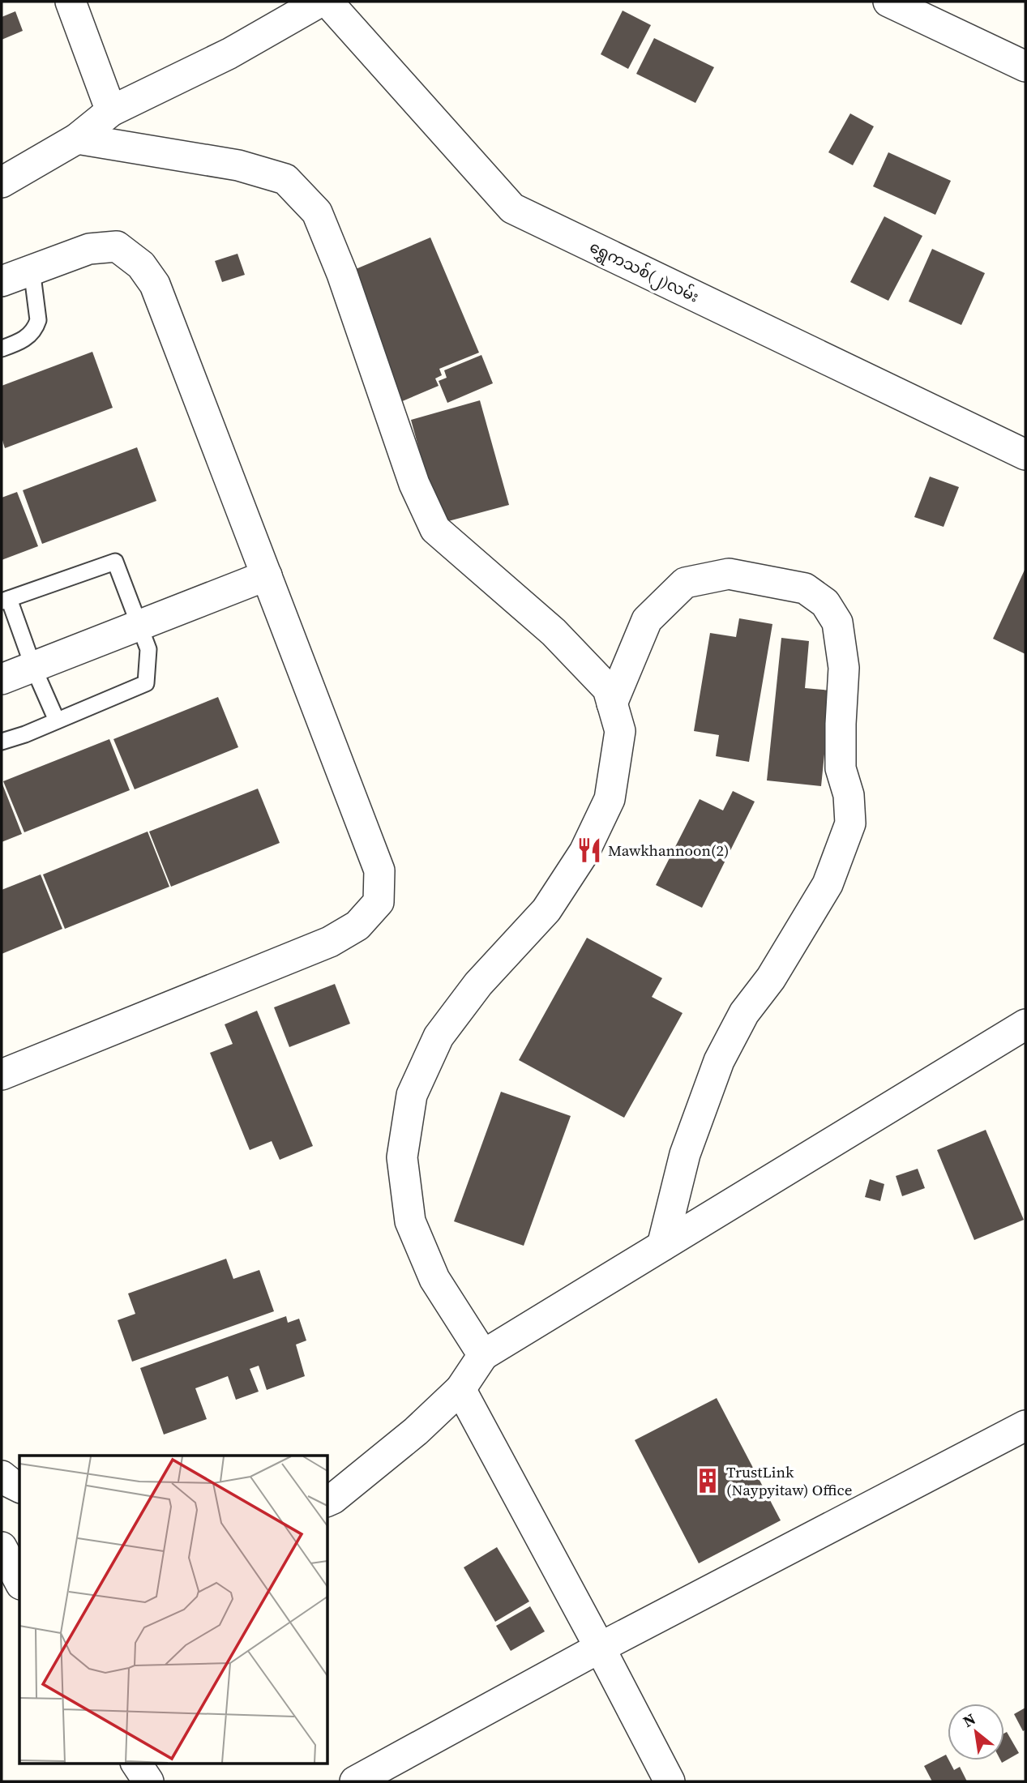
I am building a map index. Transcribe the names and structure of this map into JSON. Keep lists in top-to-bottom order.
{
  "streets": {
    "street": ["ရွှေကသစ်(၂)လမ်း"]
  },
  "places": {
    "restaurant": ["Mawkhannoon(2)"],
    "building": ["TrustLink (Naypyitaw) Office"]
  },
  "north": "top left"
}
